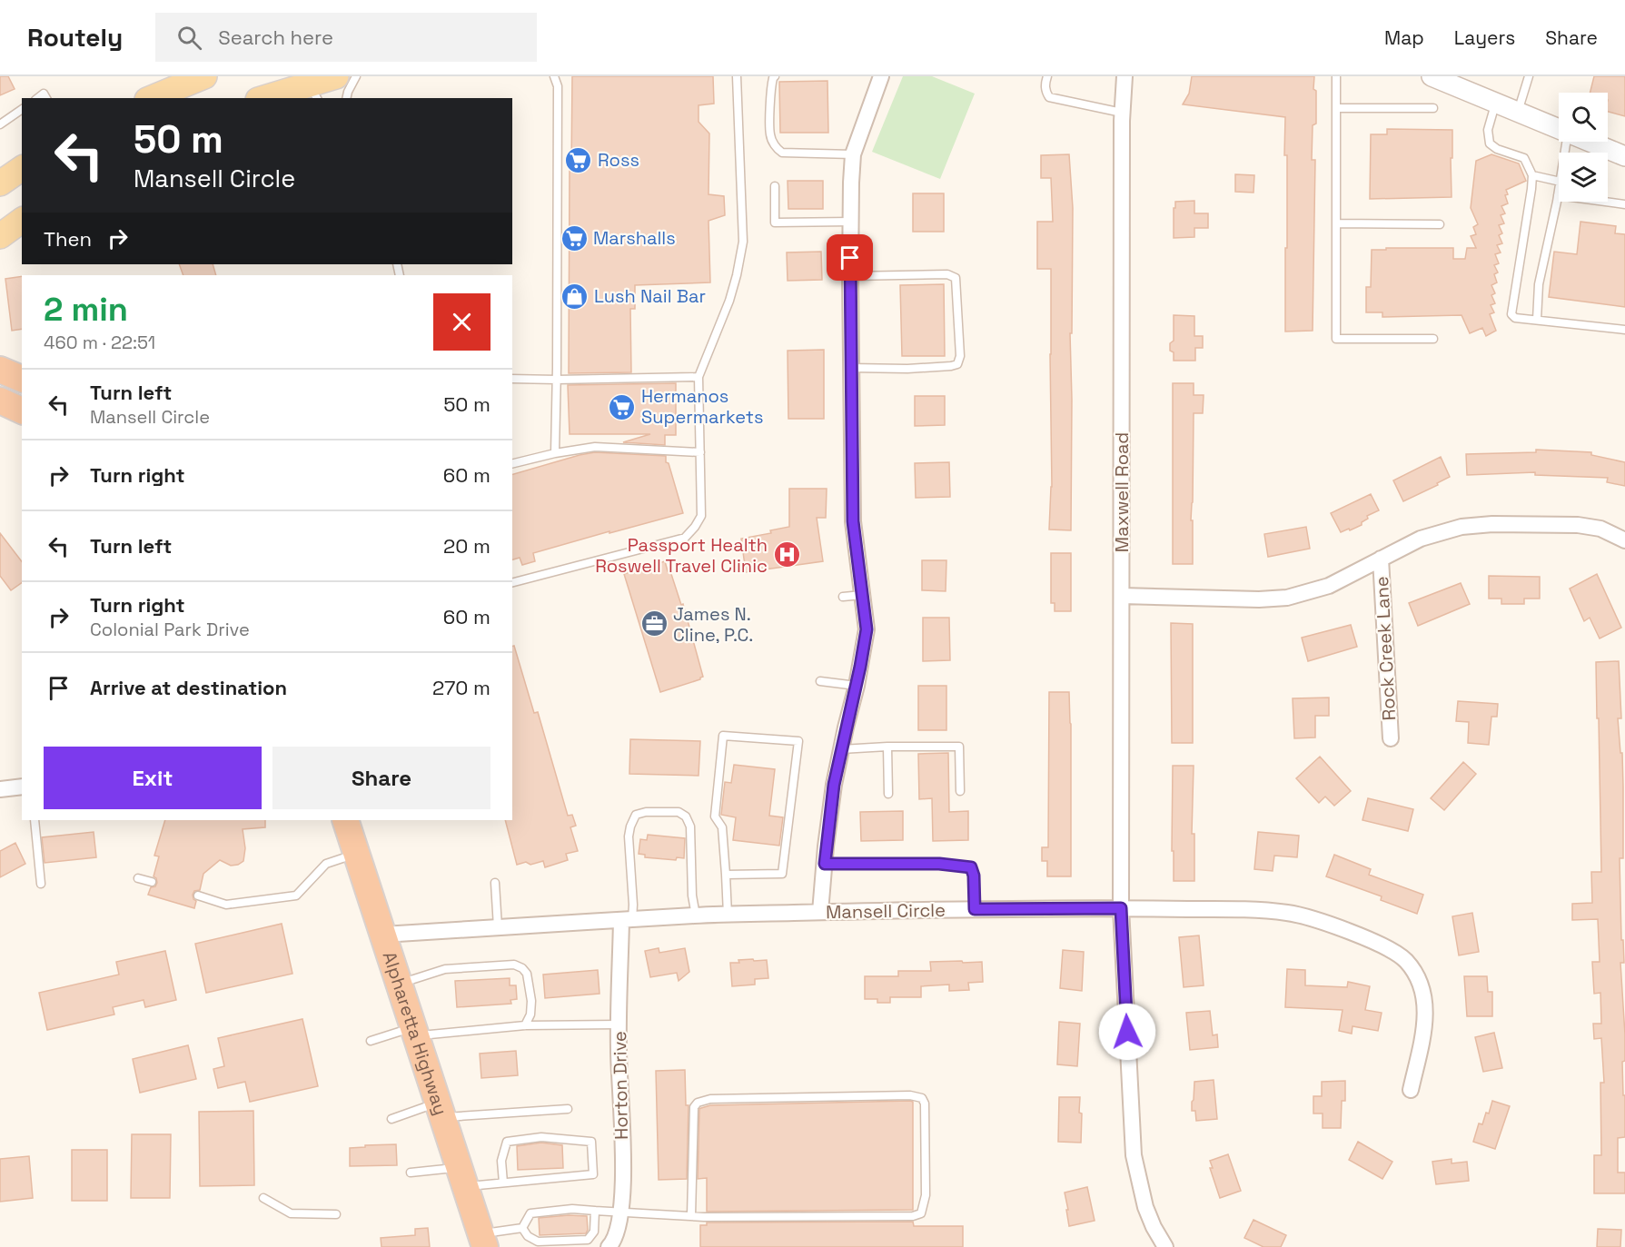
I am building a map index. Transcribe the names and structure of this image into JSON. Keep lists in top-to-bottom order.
{
  "streets": {
    "highway": ["Alpharetta Highway"],
    "street": [
      "Maxwell Road",
      "Rock Creek Lane",
      "Mansell Circle",
      "Horton Drive"
    ]
  },
  "crossings": [
    ["Maxwell Road", "Mansell Circle"],
    ["Mansell Circle", "Alpharetta Highway"],
    ["Mansell Circle", "Horton Drive"]
  ],
  "places": {
    "supermarket": ["Ross", "Marshalls", "Hermanos Supermarkets"],
    "shop": ["Lush Nail Bar"],
    "hospital": ["Passport Health Roswell Travel Clinic"],
    "office": ["James N. Cline, P.C."]
  },
  "page": {
    "header": "Routely",
    "search": "Search here",
    "nav": ["Map", "Layers", "Share"],
    "turn": ["50 m", "Mansell Circle"],
    "then": "Then",
    "heading": ["2 min", "460 m · 22:51"],
    "list": [
      {
        "name": "Turn left",
        "note": "Mansell Circle",
        "value": "50 m"
      },
      {
        "name": "Turn right",
        "value": "60 m"
      },
      {
        "name": "Turn left",
        "value": "20 m"
      },
      {
        "name": "Turn right",
        "note": "Colonial Park Drive",
        "value": "60 m"
      },
      {
        "name": "Arrive at destination",
        "value": "270 m"
      }
    ],
    "buttons": ["Exit", "Share"]
  }
}
